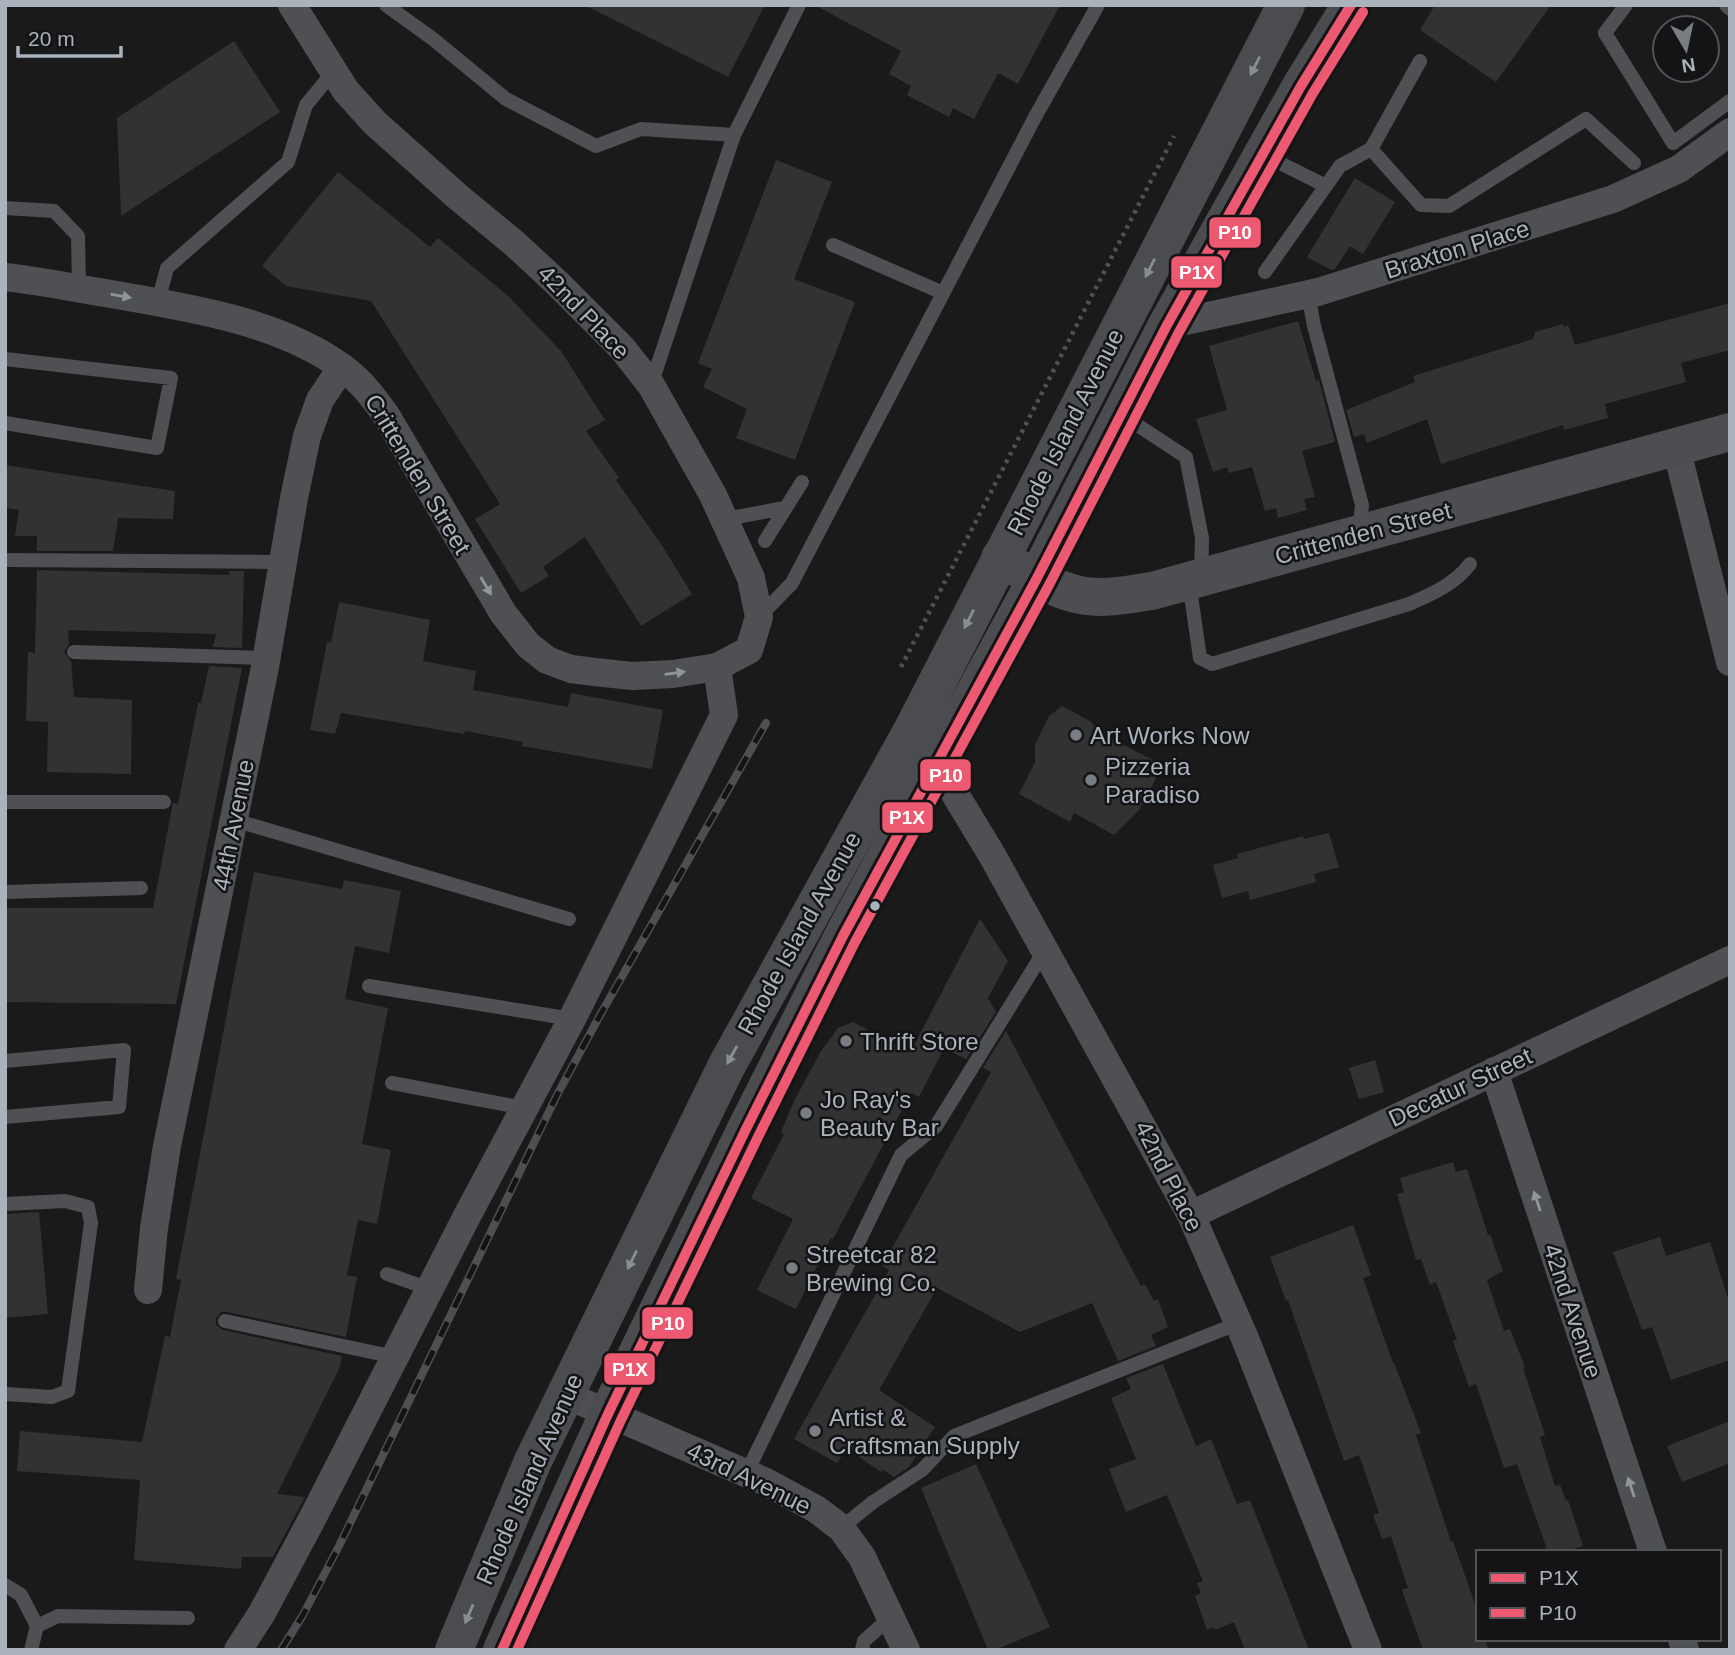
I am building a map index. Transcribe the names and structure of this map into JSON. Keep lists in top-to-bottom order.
{
  "streets": {
    "main road": ["Rhode Island Avenue"],
    "street": [
      "Braxton Place",
      "42nd Place",
      "Crittenden Street",
      "44th Avenue",
      "Decatur Street",
      "42nd Avenue",
      "43rd Avenue"
    ]
  },
  "crossings": [
    ["Braxton Place", "Rhode Island Avenue"],
    ["42nd Place", "Rhode Island Avenue"],
    ["42nd Place", "Crittenden Street"],
    ["42nd Place", "Decatur Street"],
    ["Rhode Island Avenue", "Crittenden Street"],
    ["Rhode Island Avenue", "43rd Avenue"],
    ["Crittenden Street", "44th Avenue"],
    ["Decatur Street", "42nd Avenue"]
  ],
  "one_way": ["42nd Avenue"],
  "places": [
    "Art Works Now",
    "Pizzeria Paradiso",
    "Thrift Store",
    "Jo Ray's Beauty Bar",
    "Streetcar 82 Brewing Co.",
    "Artist & Craftsman Supply"
  ],
  "lines": ["transit line P1X", "transit line P10"],
  "legend": ["P1X", "P10"],
  "scale_bar": "20 m",
  "north": "bottom"
}
